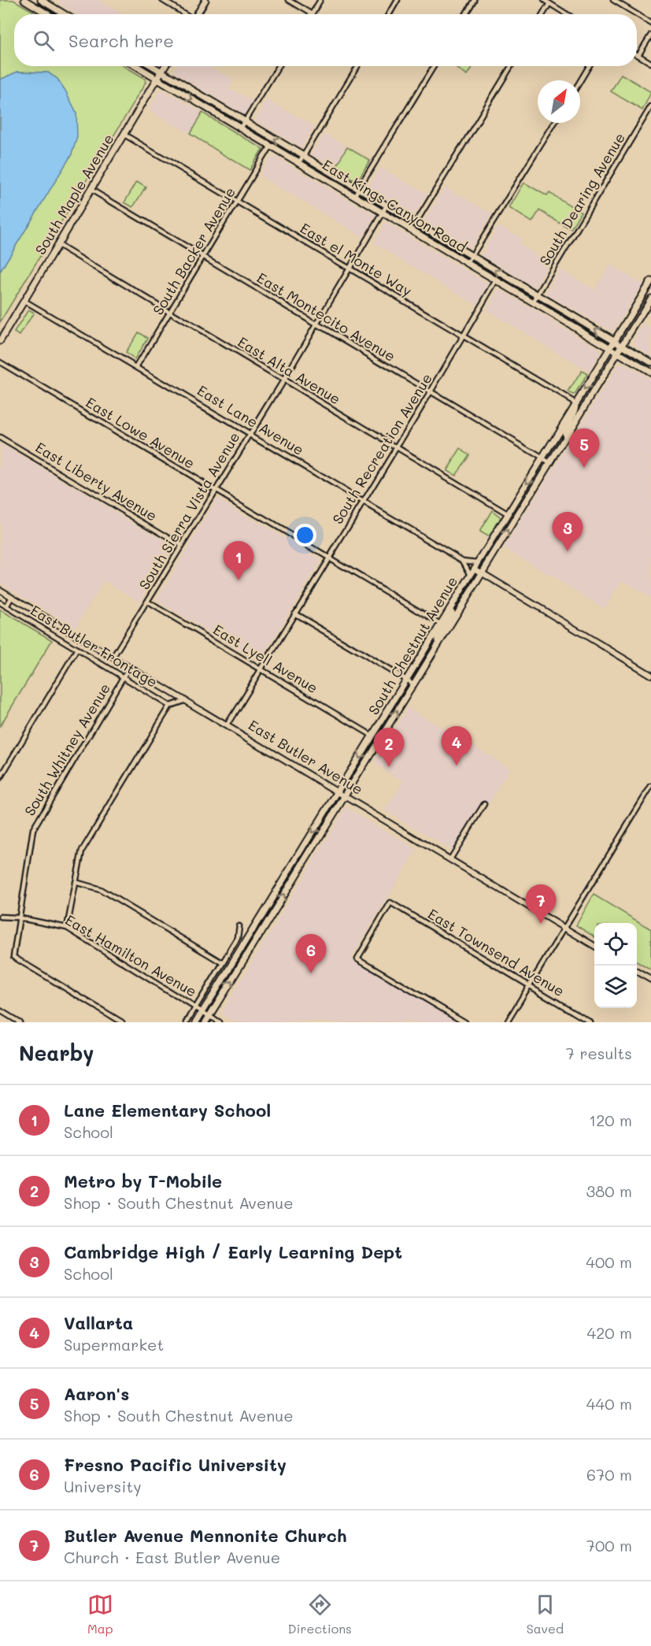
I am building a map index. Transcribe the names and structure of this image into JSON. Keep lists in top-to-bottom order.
{
  "streets": {
    "main road": ["South Maple Avenue", "East Kings Canyon Road", "South Chestnut Avenue"],
    "street": [
      "South Dearing Avenue",
      "South Backer Avenue",
      "East el Monte Way",
      "East Montecito Avenue",
      "East Alta Avenue",
      "East Lane Avenue",
      "East Lowe Avenue",
      "South Recreation Avenue",
      "East Liberty Avenue",
      "South Sierra Vista Avenue",
      "East Butler Frontage",
      "East Lyell Avenue",
      "South Whitney Avenue",
      "East Butler Avenue",
      "East Townsend Avenue",
      "East Hamilton Avenue"
    ]
  },
  "crossings": [
    ["South Maple Avenue", "East Kings Canyon Road"],
    ["South Maple Avenue", "East el Monte Way"],
    ["South Maple Avenue", "East Montecito Avenue"],
    ["South Maple Avenue", "East Alta Avenue"],
    ["South Maple Avenue", "East Lane Avenue"],
    ["South Dearing Avenue", "East Kings Canyon Road"],
    ["East Kings Canyon Road", "South Backer Avenue"],
    ["East Kings Canyon Road", "South Recreation Avenue"],
    ["East Kings Canyon Road", "South Sierra Vista Avenue"],
    ["East Kings Canyon Road", "South Chestnut Avenue"],
    ["South Backer Avenue", "East el Monte Way"],
    ["South Backer Avenue", "East Montecito Avenue"],
    ["South Backer Avenue", "East Alta Avenue"],
    ["South Backer Avenue", "East Lane Avenue"],
    ["East el Monte Way", "South Recreation Avenue"],
    ["East el Monte Way", "South Sierra Vista Avenue"],
    ["East el Monte Way", "South Chestnut Avenue"],
    ["East Montecito Avenue", "South Recreation Avenue"],
    ["East Montecito Avenue", "South Sierra Vista Avenue"],
    ["East Montecito Avenue", "South Chestnut Avenue"],
    ["East Alta Avenue", "South Recreation Avenue"],
    ["East Alta Avenue", "South Sierra Vista Avenue"],
    ["East Alta Avenue", "South Chestnut Avenue"],
    ["East Lane Avenue", "South Recreation Avenue"],
    ["East Lane Avenue", "South Sierra Vista Avenue"],
    ["East Lane Avenue", "South Chestnut Avenue"],
    ["East Lowe Avenue", "South Recreation Avenue"],
    ["East Lowe Avenue", "South Sierra Vista Avenue"],
    ["East Lowe Avenue", "South Chestnut Avenue"],
    ["South Recreation Avenue", "East Lyell Avenue"],
    ["South Recreation Avenue", "East Butler Avenue"],
    ["East Liberty Avenue", "South Sierra Vista Avenue"],
    ["South Sierra Vista Avenue", "East Lyell Avenue"],
    ["South Sierra Vista Avenue", "East Butler Avenue"],
    ["South Chestnut Avenue", "East Lyell Avenue"],
    ["South Chestnut Avenue", "East Butler Avenue"],
    ["South Chestnut Avenue", "East Hamilton Avenue"],
    ["East Butler Frontage", "South Whitney Avenue"],
    ["South Whitney Avenue", "East Butler Avenue"],
    ["South Whitney Avenue", "East Hamilton Avenue"]
  ],
  "north": "top right",
  "page": {
    "search": "Search here",
    "pins": [
      "5",
      "3",
      "1",
      "4",
      "2",
      "7",
      "6"
    ],
    "heading": ["Nearby", "7 results"],
    "list": [
      {
        "mark": "1",
        "name": "Lane Elementary School",
        "note": "School",
        "value": "120 m"
      },
      {
        "mark": "2",
        "name": "Metro by T-Mobile",
        "note": "Shop · South Chestnut Avenue",
        "value": "380 m"
      },
      {
        "mark": "3",
        "name": "Cambridge High / Early Learning Dept",
        "note": "School",
        "value": "400 m"
      },
      {
        "mark": "4",
        "name": "Vallarta",
        "note": "Supermarket",
        "value": "420 m"
      },
      {
        "mark": "5",
        "name": "Aaron's",
        "note": "Shop · South Chestnut Avenue",
        "value": "440 m"
      },
      {
        "mark": "6",
        "name": "Fresno Pacific University",
        "note": "University",
        "value": "670 m"
      },
      {
        "mark": "7",
        "name": "Butler Avenue Mennonite Church",
        "note": "Church · East Butler Avenue",
        "value": "700 m"
      }
    ],
    "nav": ["Map", "Directions", "Saved"]
  }
}
